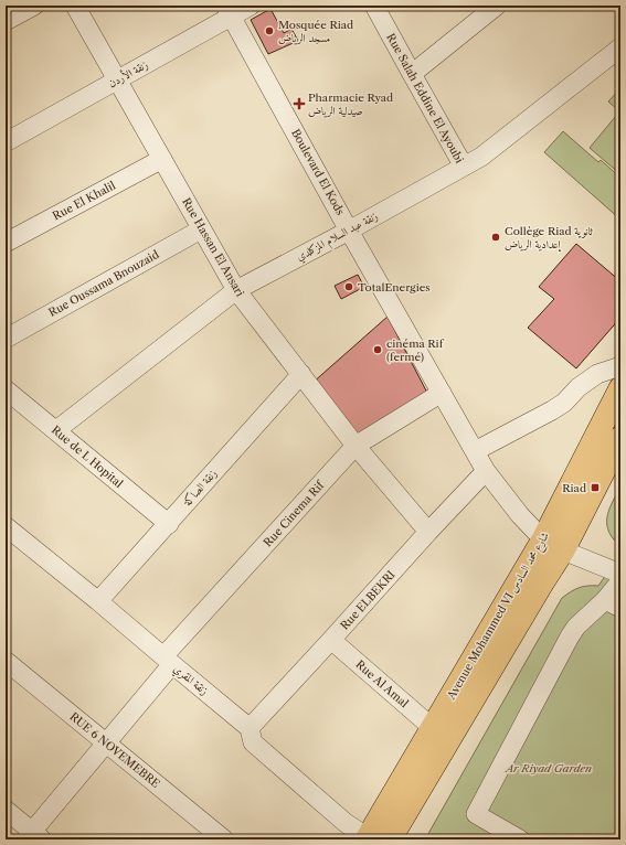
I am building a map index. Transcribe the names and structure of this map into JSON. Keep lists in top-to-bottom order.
{
  "streets": {
    "main road": ["Avenue Mohammed VI شارع محمد السادس"],
    "street": [
      "زنقة الأردن",
      "Rue Salah Eddine El Ayoubi",
      "Boulevard El Kods",
      "Rue El Khalil",
      "زنقة عبد السلام المزكلدي",
      "Rue Hassan El Ansari",
      "Rue Oussama Bnouzaid",
      "Rue de L Hopital",
      "زنقة الصاكة",
      "Rue Cinema Rif",
      "Rue ELBEKRI",
      "زنقة المقري",
      "Rue Al Amal",
      "RUE 6 NOVEMEBRE"
    ]
  },
  "crossings": [
    ["زنقة الأردن", "Boulevard El Kods"],
    ["زنقة الأردن", "Rue Hassan El Ansari"],
    ["Rue Salah Eddine El Ayoubi", "زنقة عبد السلام المزكلدي"],
    ["Boulevard El Kods", "زنقة عبد السلام المزكلدي"],
    ["Boulevard El Kods", "Rue Cinema Rif"],
    ["Boulevard El Kods", "Rue ELBEKRI"],
    ["Boulevard El Kods", "Avenue Mohammed VI شارع محمد السادس"],
    ["Rue El Khalil", "Rue Hassan El Ansari"],
    ["زنقة عبد السلام المزكلدي", "Rue Hassan El Ansari"],
    ["زنقة عبد السلام المزكلدي", "Rue de L Hopital"],
    ["Rue Hassan El Ansari", "Rue Oussama Bnouzaid"],
    ["Rue Hassan El Ansari", "زنقة الصاكة"],
    ["Rue Hassan El Ansari", "Rue Cinema Rif"],
    ["Rue Hassan El Ansari", "Rue ELBEKRI"],
    ["Rue de L Hopital", "زنقة الصاكة"],
    ["زنقة الصاكة", "زنقة المقري"],
    ["Rue Cinema Rif", "زنقة المقري"],
    ["Rue Cinema Rif", "RUE 6 NOVEMEBRE"],
    ["Rue ELBEKRI", "زنقة المقري"],
    ["Rue ELBEKRI", "Rue Al Amal"],
    ["Avenue Mohammed VI شارع محمد السادس", "زنقة المقري"],
    ["Avenue Mohammed VI شارع محمد السادس", "Rue Al Amal"]
  ],
  "parks": ["Ar Riyad Garden"],
  "places": {
    "other": [
      "Mosquée Riad مسجد الرياض",
      "Collège Riad ثانوية إعدادية الرياض",
      "TotalEnergies",
      "cinéma Rif (fermé)"
    ],
    "health": ["Pharmacie Ryad صيدلية الرياض"],
    "transit": ["Riad"]
  }
}
